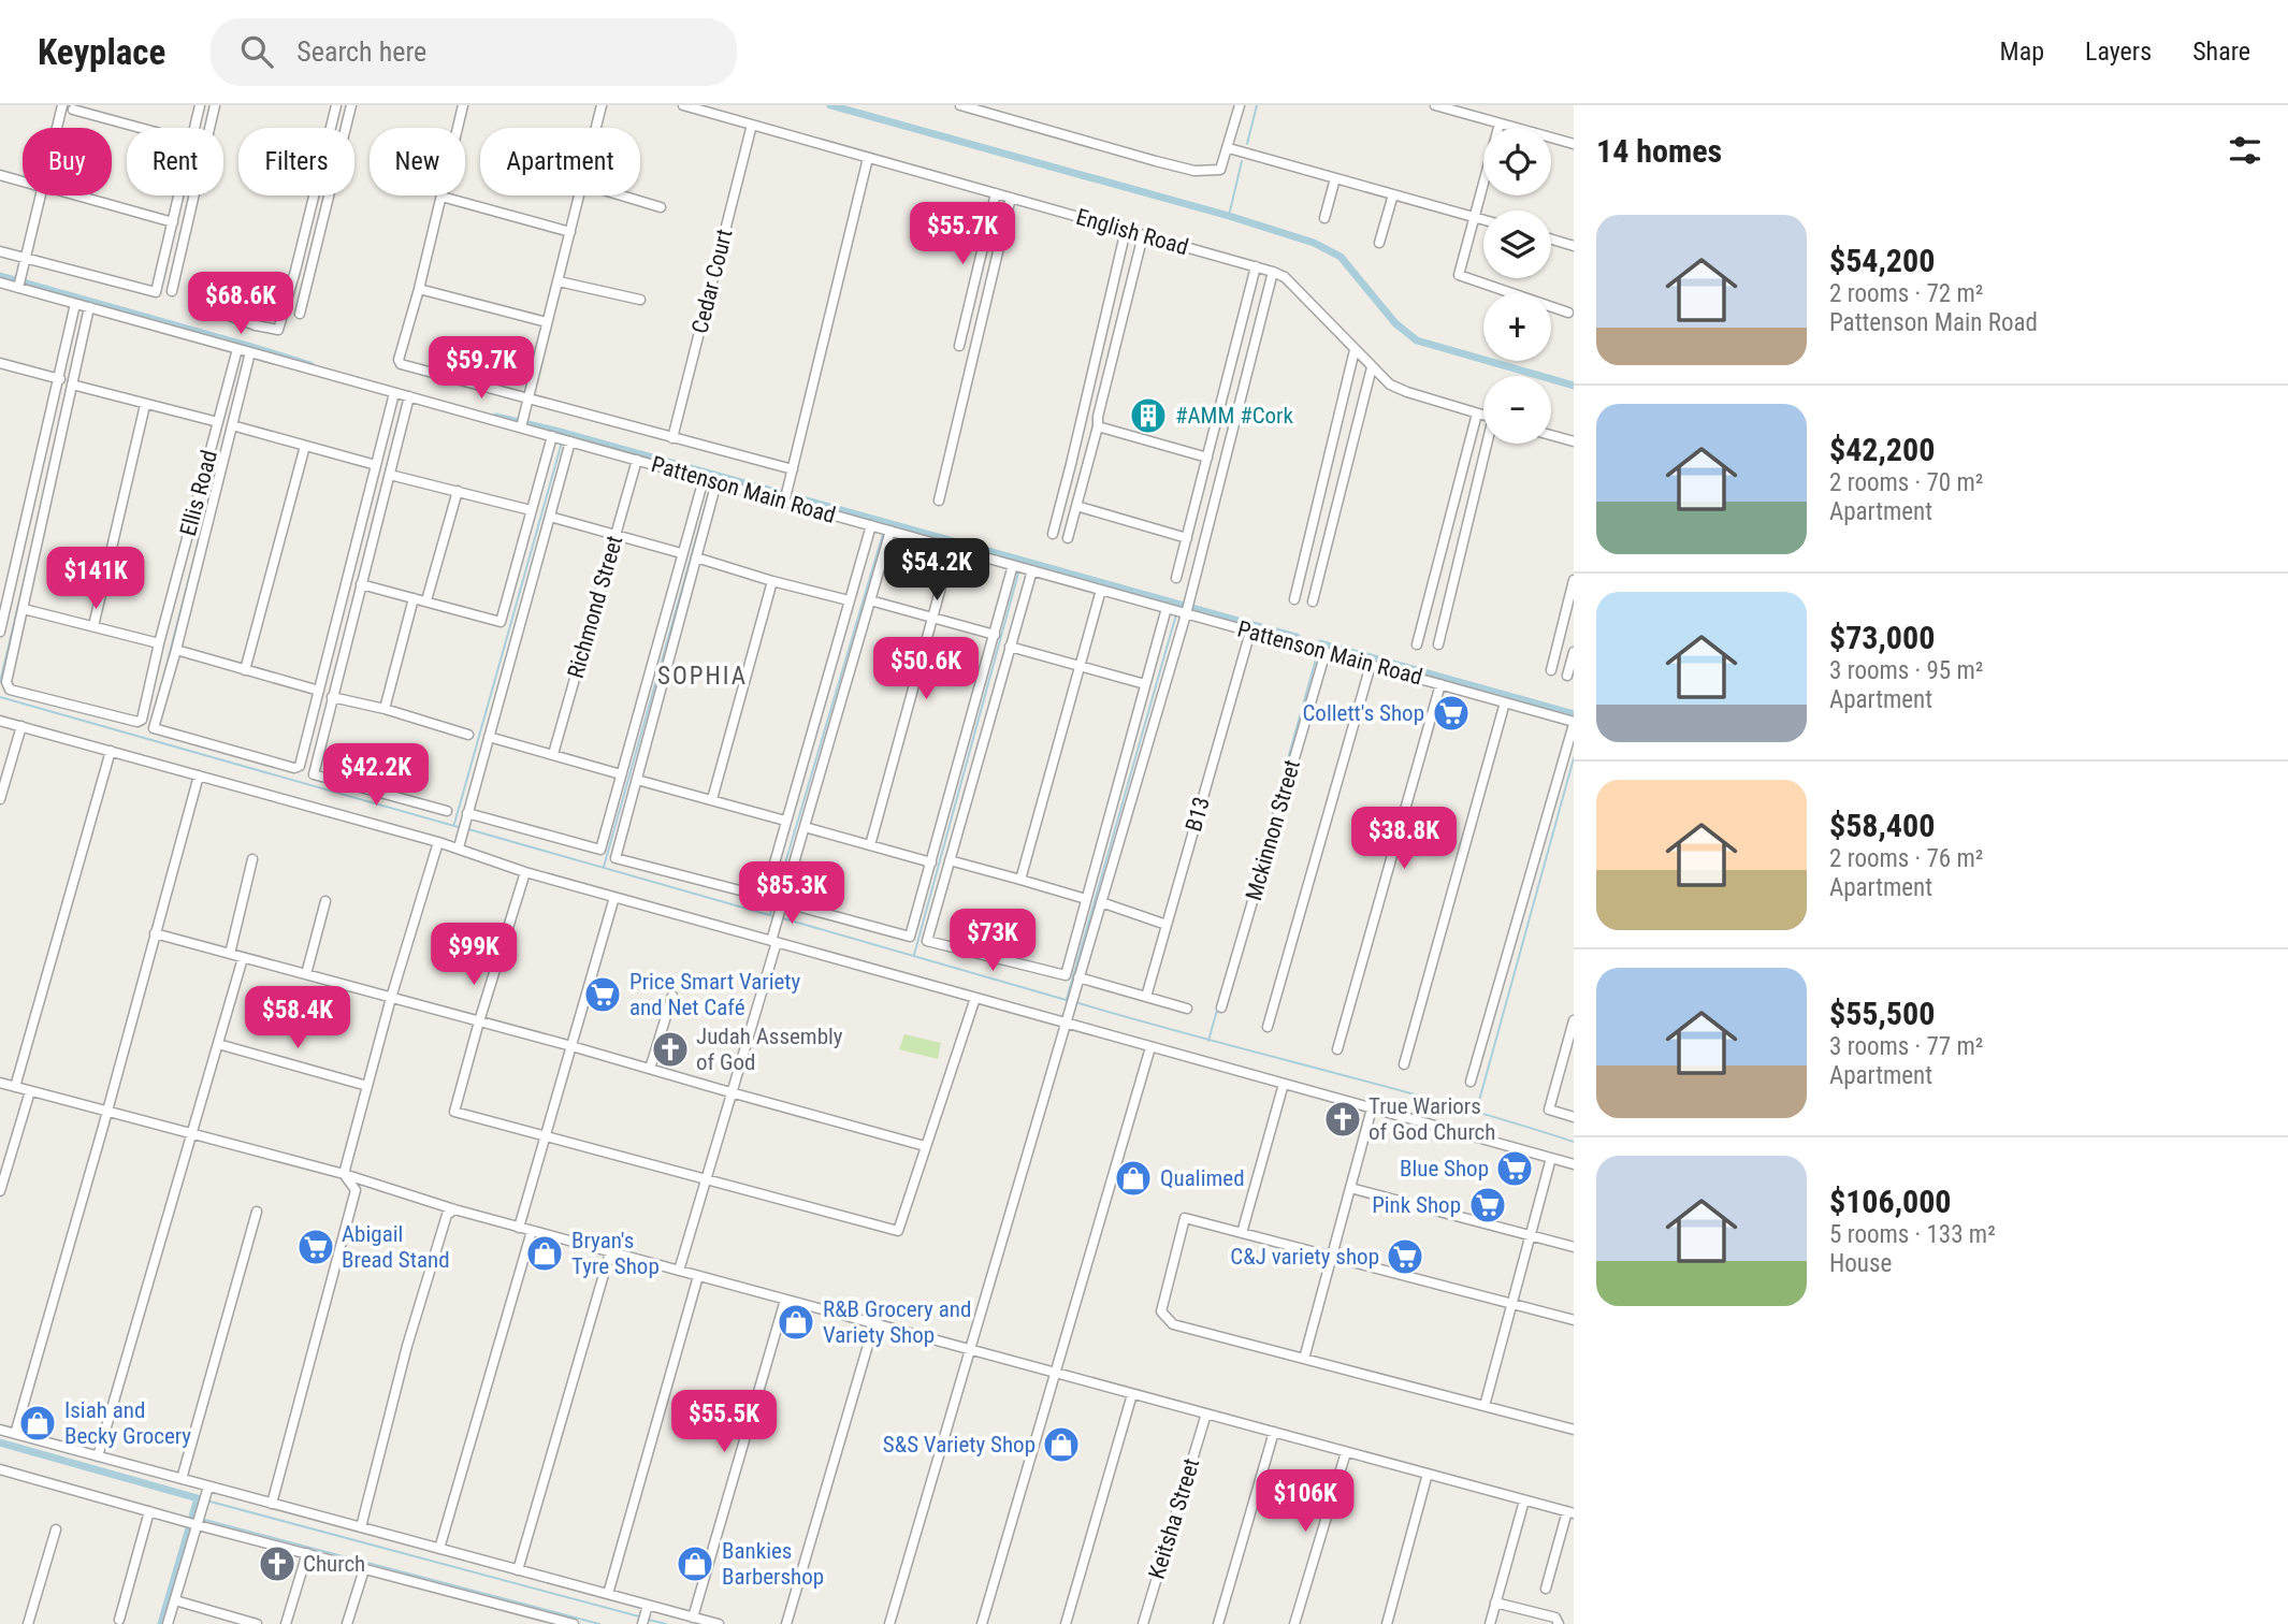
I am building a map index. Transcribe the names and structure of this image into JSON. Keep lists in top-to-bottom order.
{
  "streets": {
    "street": [
      "English Road",
      "Cedar Court",
      "Pattenson Main Road",
      "Ellis Road",
      "Richmond Street",
      "B13",
      "Mckinnon Street",
      "Keitsha Street"
    ]
  },
  "crossings": [
    ["English Road", "Cedar Court"],
    ["Pattenson Main Road", "Ellis Road"],
    ["Pattenson Main Road", "Richmond Street"],
    ["Pattenson Main Road", "B13"],
    ["Pattenson Main Road", "Mckinnon Street"]
  ],
  "districts": ["SOPHIA"],
  "places": {
    "building": ["#AMM #Cork"],
    "supermarket": [
      "Collett's Shop",
      "Price Smart Variety and Net Café",
      "Blue Shop",
      "Pink Shop",
      "Abigail Bread Stand",
      "C&J variety shop"
    ],
    "church": ["Judah Assembly of God", "True Wariors of God Church", "Church"],
    "shop": [
      "Qualimed",
      "Bryan's Tyre Shop",
      "R&B Grocery and Variety Shop",
      "Isiah and Becky Grocery",
      "S&S Variety Shop",
      "Bankies Barbershop"
    ]
  },
  "page": {
    "header": "Keyplace",
    "search": "Search here",
    "nav": ["Map", "Layers", "Share"],
    "heading": "14 homes",
    "map_buttons": ["+", "−"],
    "chip": [
      "Buy",
      "Rent",
      "Filters",
      "New",
      "Apartment"
    ],
    "list": [
      {
        "name": "$54,200",
        "note": "2 rooms · 72 m² · Pattenson Main Road"
      },
      {
        "name": "$42,200",
        "note": "2 rooms · 70 m² · Apartment"
      },
      {
        "name": "$73,000",
        "note": "3 rooms · 95 m² · Apartment"
      },
      {
        "name": "$58,400",
        "note": "2 rooms · 76 m² · Apartment"
      },
      {
        "name": "$55,500",
        "note": "3 rooms · 77 m² · Apartment"
      },
      {
        "name": "$106,000",
        "note": "5 rooms · 133 m² · House"
      }
    ],
    "price": [
      "$55.7K",
      "$68.6K",
      "$59.7K",
      "$54.2K",
      "$141K",
      "$50.6K",
      "$42.2K",
      "$38.8K",
      "$85.3K",
      "$73K",
      "$99K",
      "$58.4K",
      "$55.5K",
      "$106K"
    ]
  }
}
